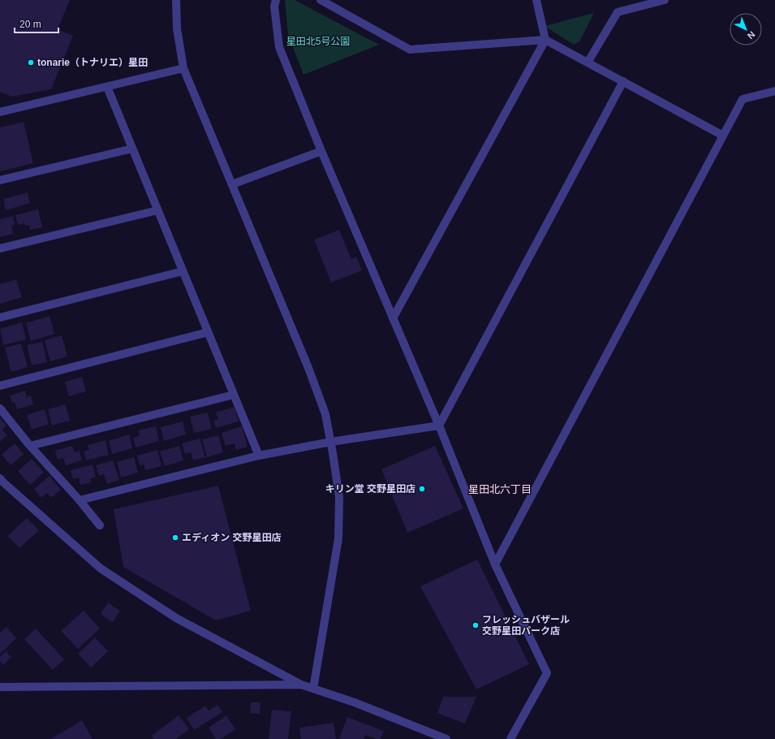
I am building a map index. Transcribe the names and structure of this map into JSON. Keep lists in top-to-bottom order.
{
  "districts": ["星田北六丁目"],
  "parks": ["星田北5号公園"],
  "places": [
    "tonarie（トナリエ）星田",
    "キリン堂 交野星田店",
    "エディオン 交野星田店",
    "フレッシュバザール 交野星田パーク店"
  ],
  "scale_bar": "20 m",
  "north": "bottom right"
}
